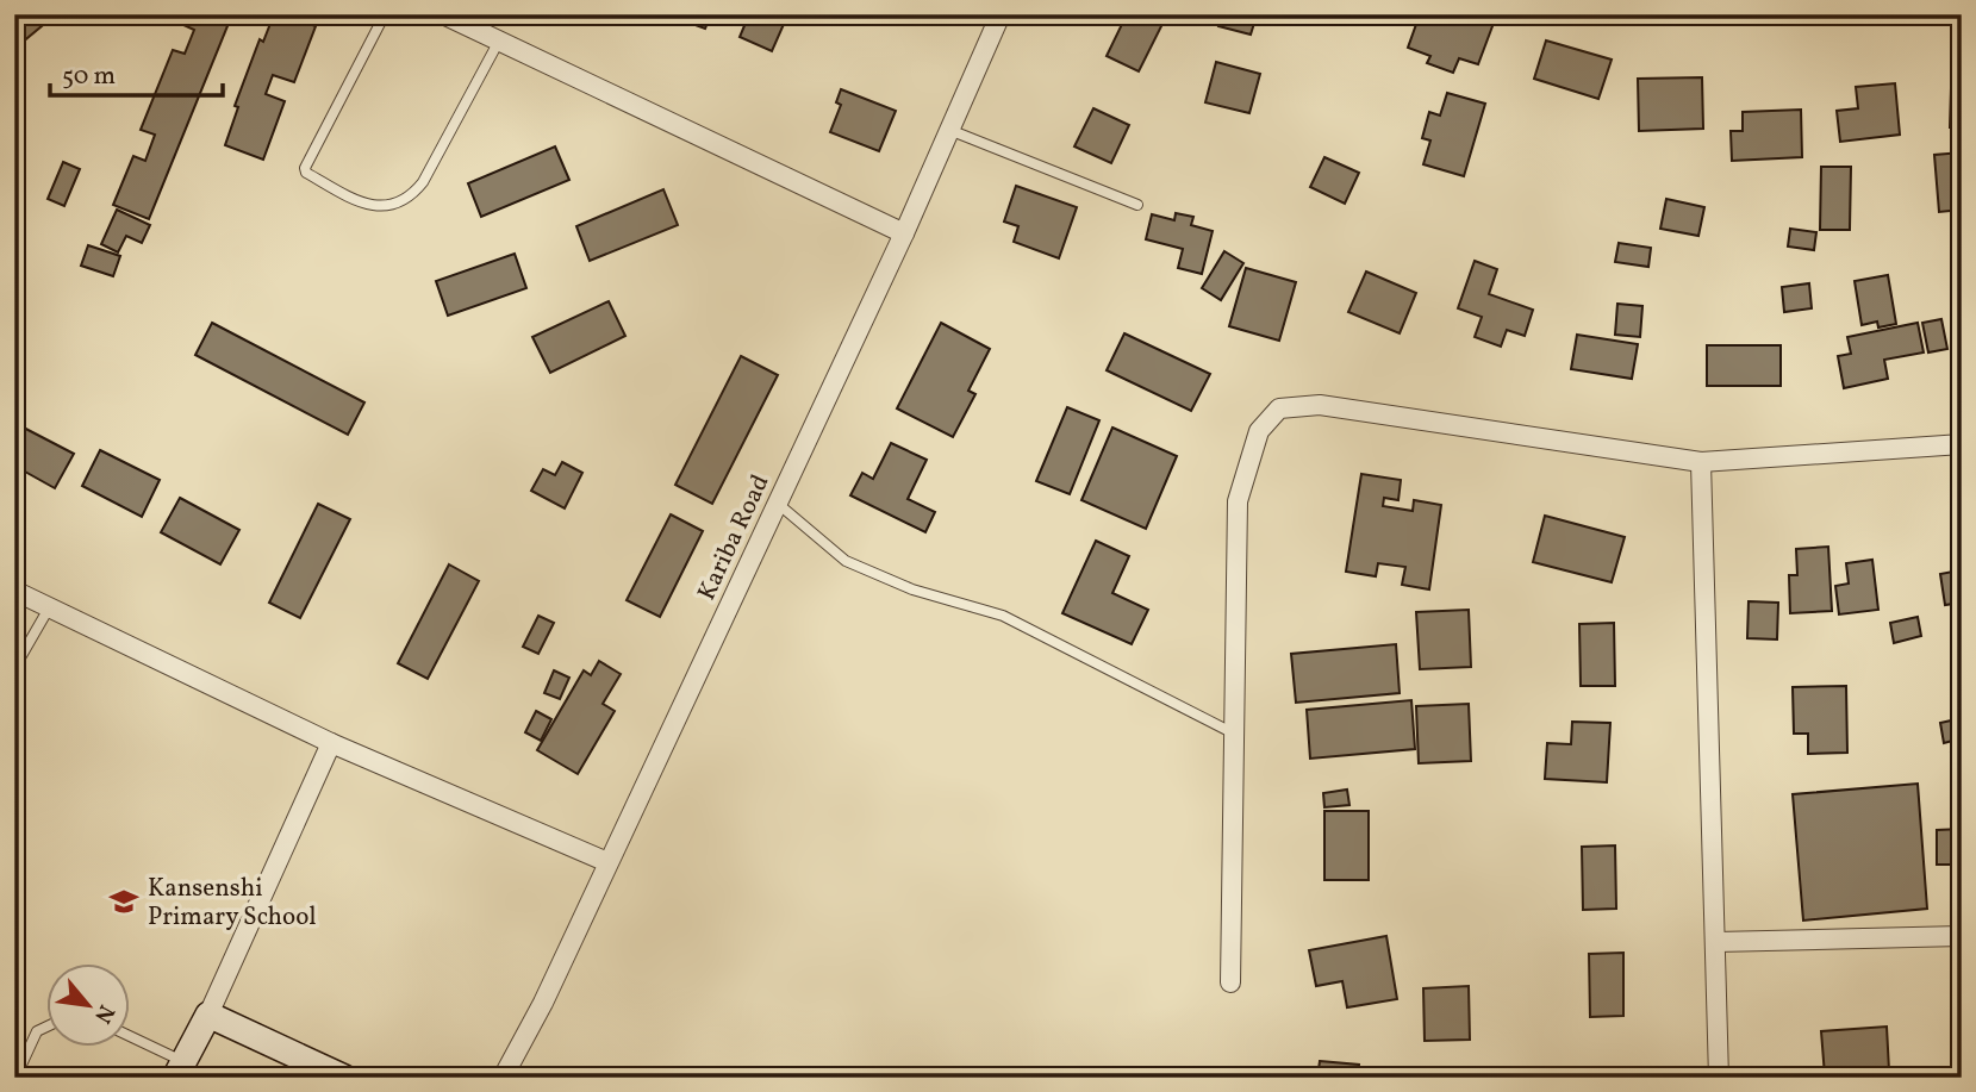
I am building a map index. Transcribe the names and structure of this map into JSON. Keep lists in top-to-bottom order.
{
  "streets": {
    "street": ["Kariba Road"]
  },
  "places": {
    "school or university": ["Kansenshi Primary School"]
  },
  "scale_bar": "50 m",
  "north": "bottom right"
}
